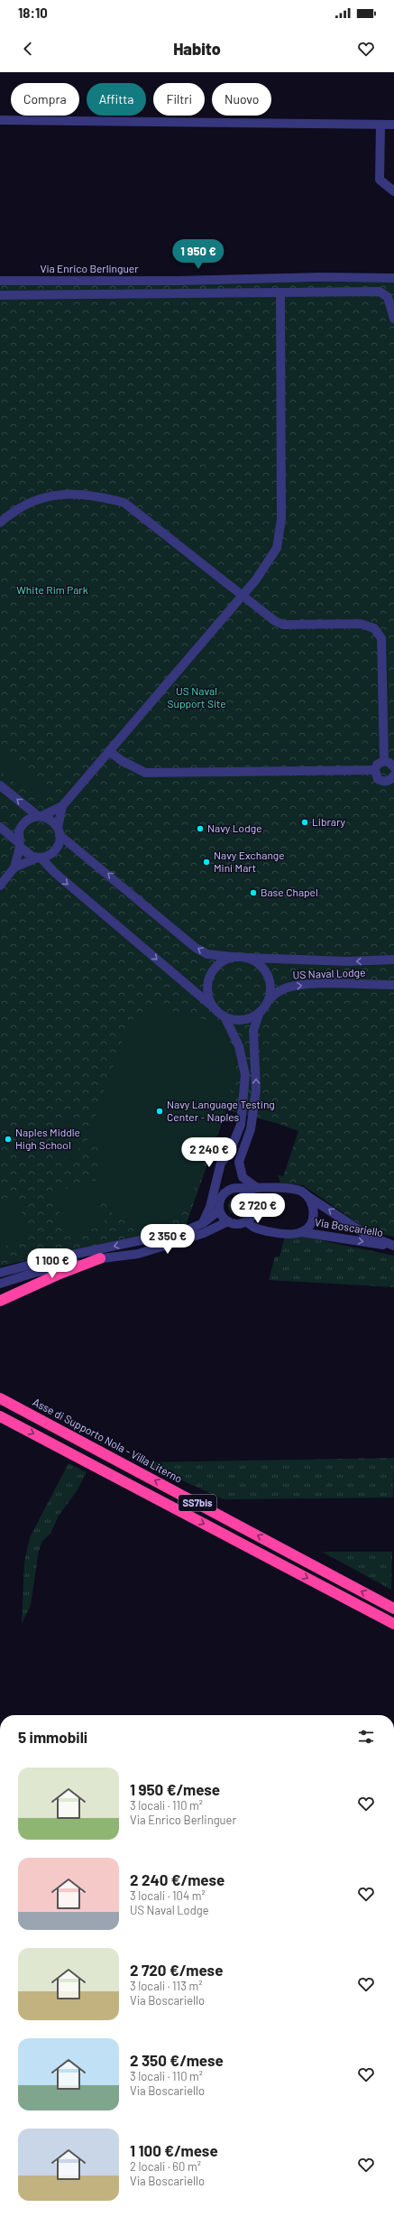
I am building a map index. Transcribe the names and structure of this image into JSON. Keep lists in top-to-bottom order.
{
  "streets": {
    "highway": ["Asse di Supporto Nola - Villa Literno", "SS7bis"],
    "street": ["Via Enrico Berlinguer", "US Naval Lodge", "Via Boscariello"]
  },
  "parks": ["White Rim Park", "US Naval Support Site"],
  "places": [
    "Library",
    "Navy Lodge",
    "Navy Exchange Mini Mart",
    "Base Chapel",
    "Navy Language Testing Center - Naples",
    "Naples Middle High School"
  ],
  "page": {
    "status": "18:10",
    "header": "Habito",
    "chip": [
      "Compra",
      "Affitta",
      "Filtri",
      "Nuovo"
    ],
    "price": [
      "1 950 €",
      "2 240 €",
      "2 720 €",
      "2 350 €",
      "1 100 €"
    ],
    "heading": "5 immobili",
    "list": [
      {
        "name": "1 950 €/mese",
        "note": "3 locali · 110 m² · Via Enrico Berlinguer"
      },
      {
        "name": "2 240 €/mese",
        "note": "3 locali · 104 m² · US Naval Lodge"
      },
      {
        "name": "2 720 €/mese",
        "note": "3 locali · 113 m² · Via Boscariello"
      },
      {
        "name": "2 350 €/mese",
        "note": "3 locali · 110 m² · Via Boscariello"
      },
      {
        "name": "1 100 €/mese",
        "note": "2 locali · 60 m² · Via Boscariello"
      }
    ]
  }
}
